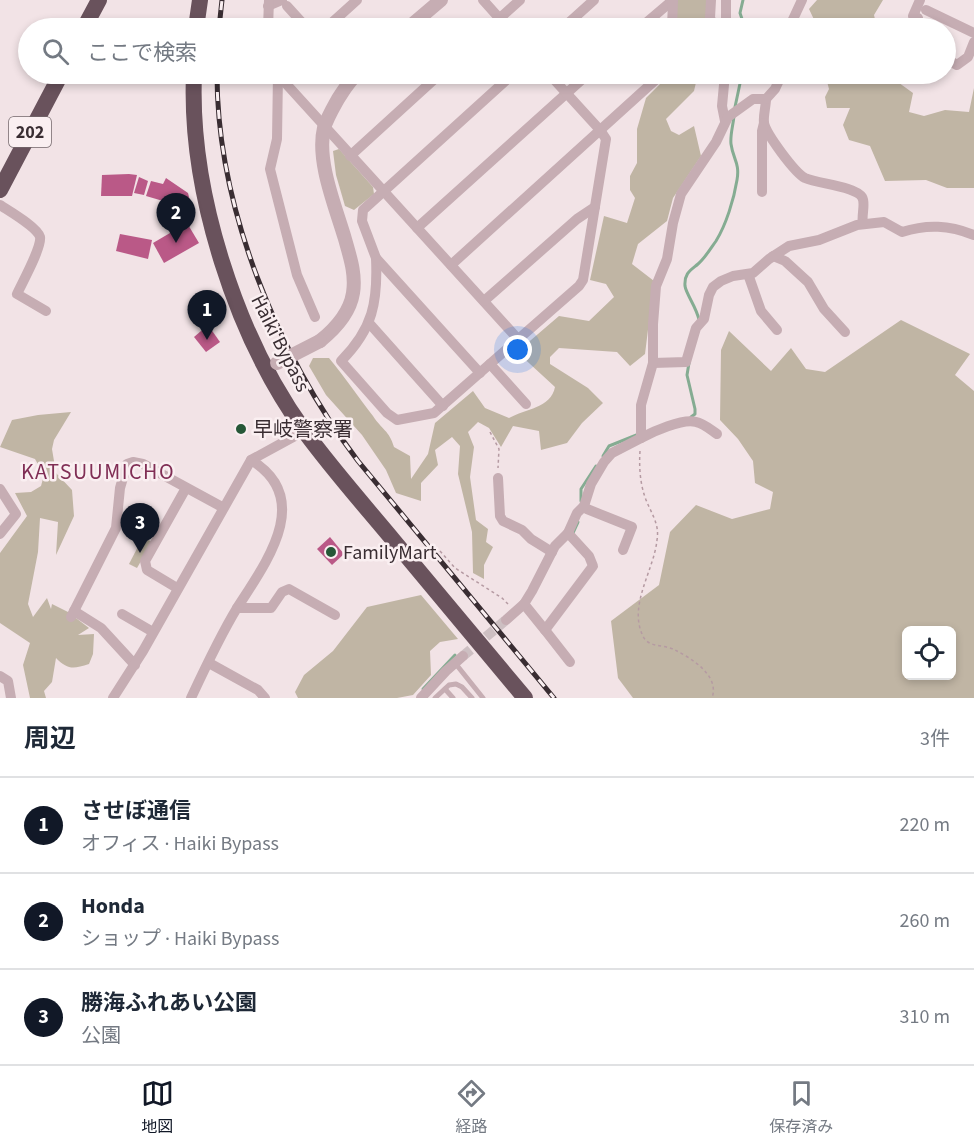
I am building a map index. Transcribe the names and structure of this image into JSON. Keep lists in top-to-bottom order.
{
  "streets": {
    "highway": ["202", "Haiki Bypass"]
  },
  "districts": ["KATSUUMICHO"],
  "places": ["早岐警察署", "FamilyMart"],
  "page": {
    "search": "ここで検索",
    "pins": ["2", "1", "3"],
    "heading": ["周辺", "3件"],
    "list": [
      {
        "mark": "1",
        "name": "させぼ通信",
        "note": "オフィス · Haiki Bypass",
        "value": "220 m"
      },
      {
        "mark": "2",
        "name": "Honda",
        "note": "ショップ · Haiki Bypass",
        "value": "260 m"
      },
      {
        "mark": "3",
        "name": "勝海ふれあい公園",
        "note": "公園",
        "value": "310 m"
      }
    ],
    "nav": ["地図", "経路", "保存済み"]
  }
}
